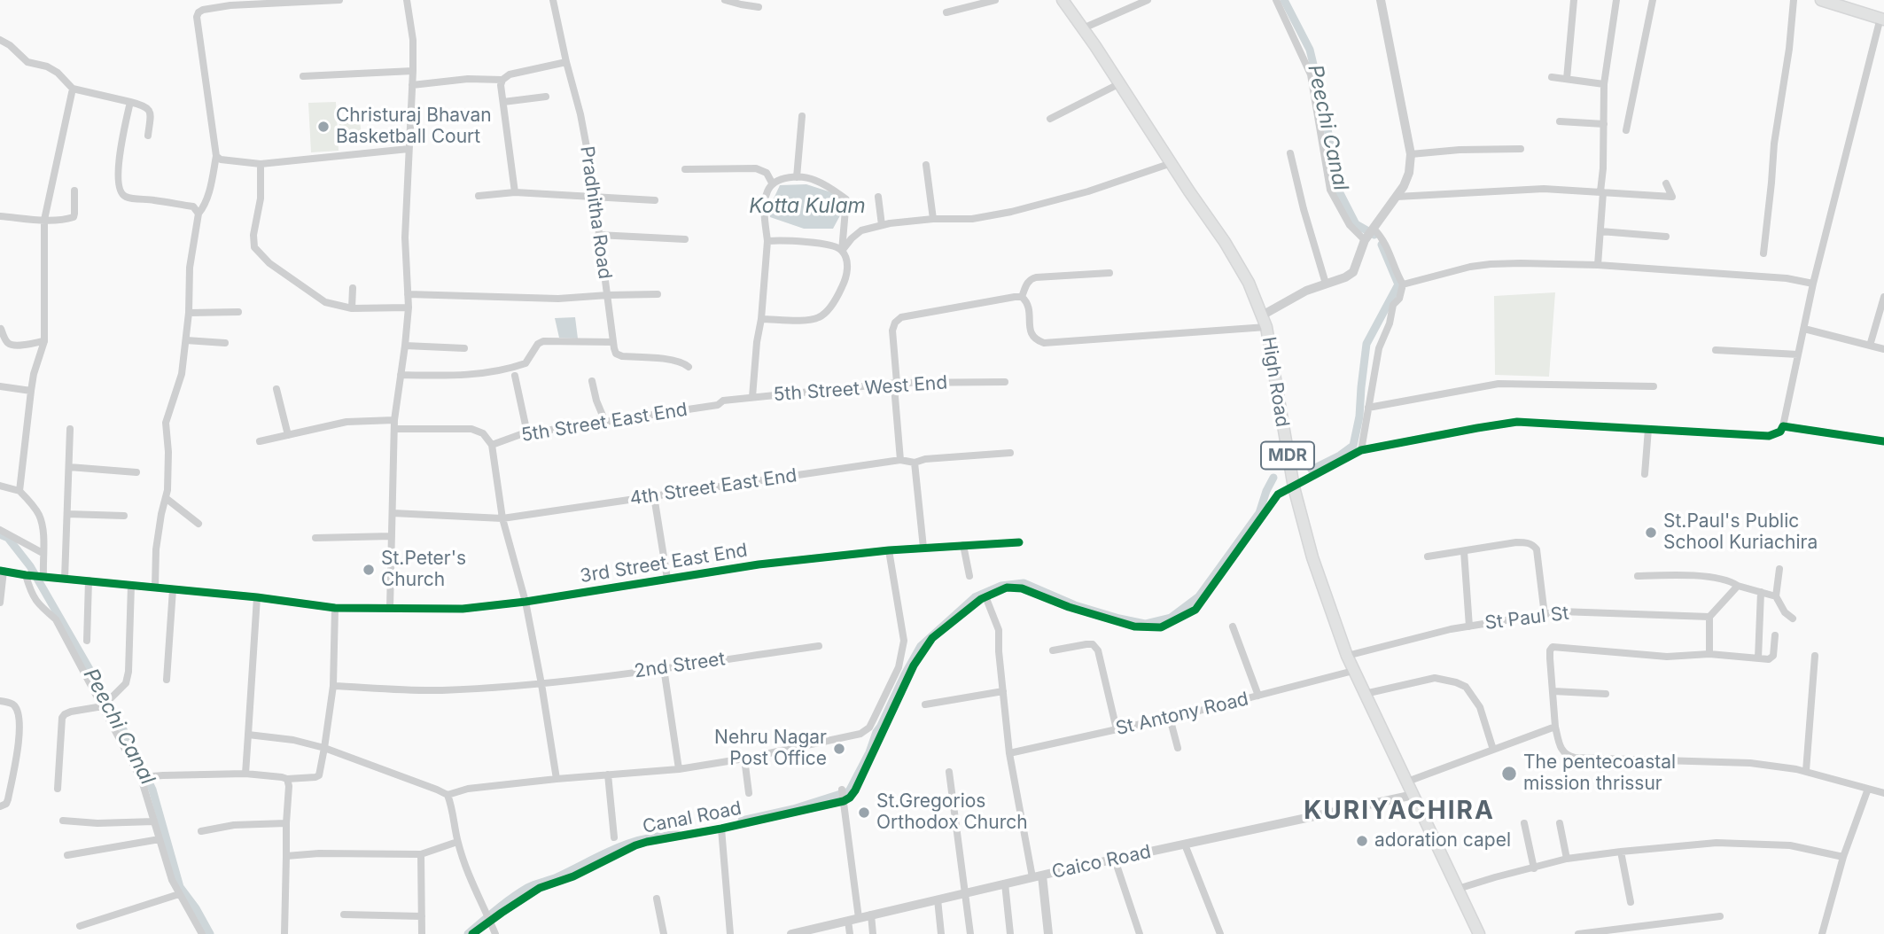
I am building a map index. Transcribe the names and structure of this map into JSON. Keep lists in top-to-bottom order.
{
  "streets": {
    "main road": ["High Road", "MDR"],
    "street": [
      "Pradhitha Road",
      "5th Street West End",
      "5th Street East End",
      "4th Street East End",
      "3rd Street East End",
      "St Paul St",
      "2nd Street",
      "St Antony Road",
      "Canal Road",
      "Caico Road"
    ]
  },
  "crossings": [
    ["High Road", "St Paul St"],
    ["High Road", "St Antony Road"],
    ["High Road", "Caico Road"],
    ["5th Street West End", "5th Street East End"]
  ],
  "districts": ["KURIYACHIRA"],
  "water": ["Peechi Canal", "Kotta Kulam"],
  "places": [
    "Christuraj Bhavan Basketball Court",
    "St.Paul's Public School Kuriachira",
    "St.Peter's Church",
    "Nehru Nagar Post Office",
    "The pentecoastal mission thrissur",
    "St.Gregorios Orthodox Church",
    "adoration capel"
  ]
}
